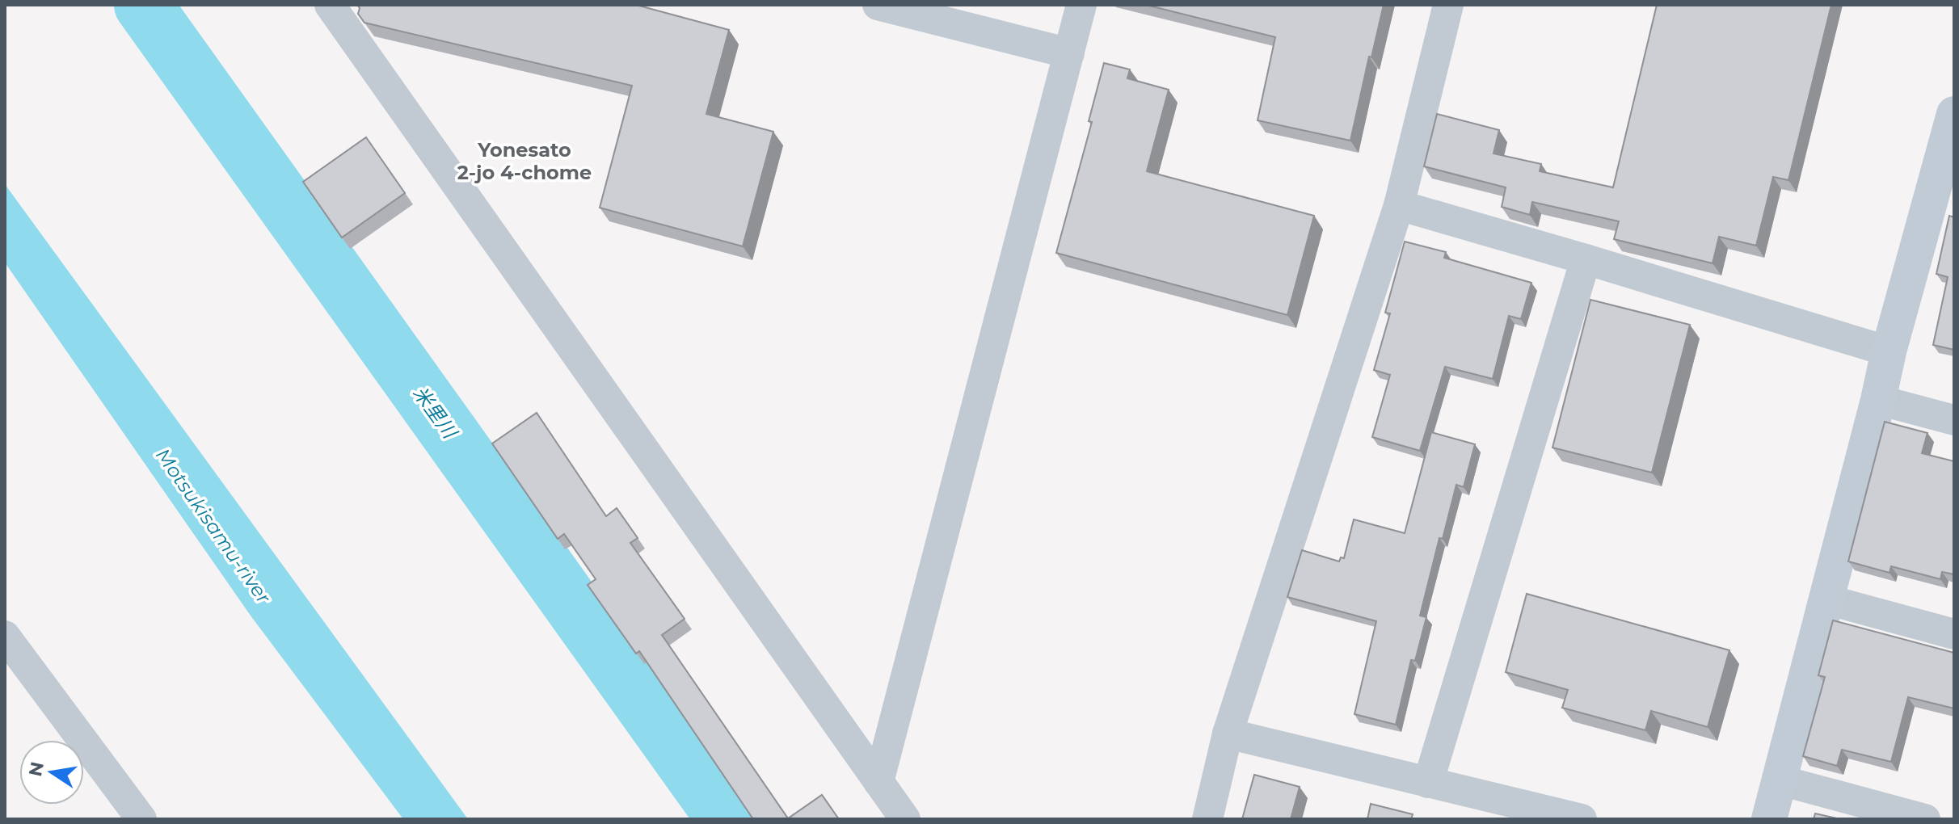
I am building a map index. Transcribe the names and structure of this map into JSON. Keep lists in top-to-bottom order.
{
  "districts": ["Yonesato 2-jo 4-chome"],
  "water": ["米里川", "Motsukisamu-river"],
  "north": "left"
}
